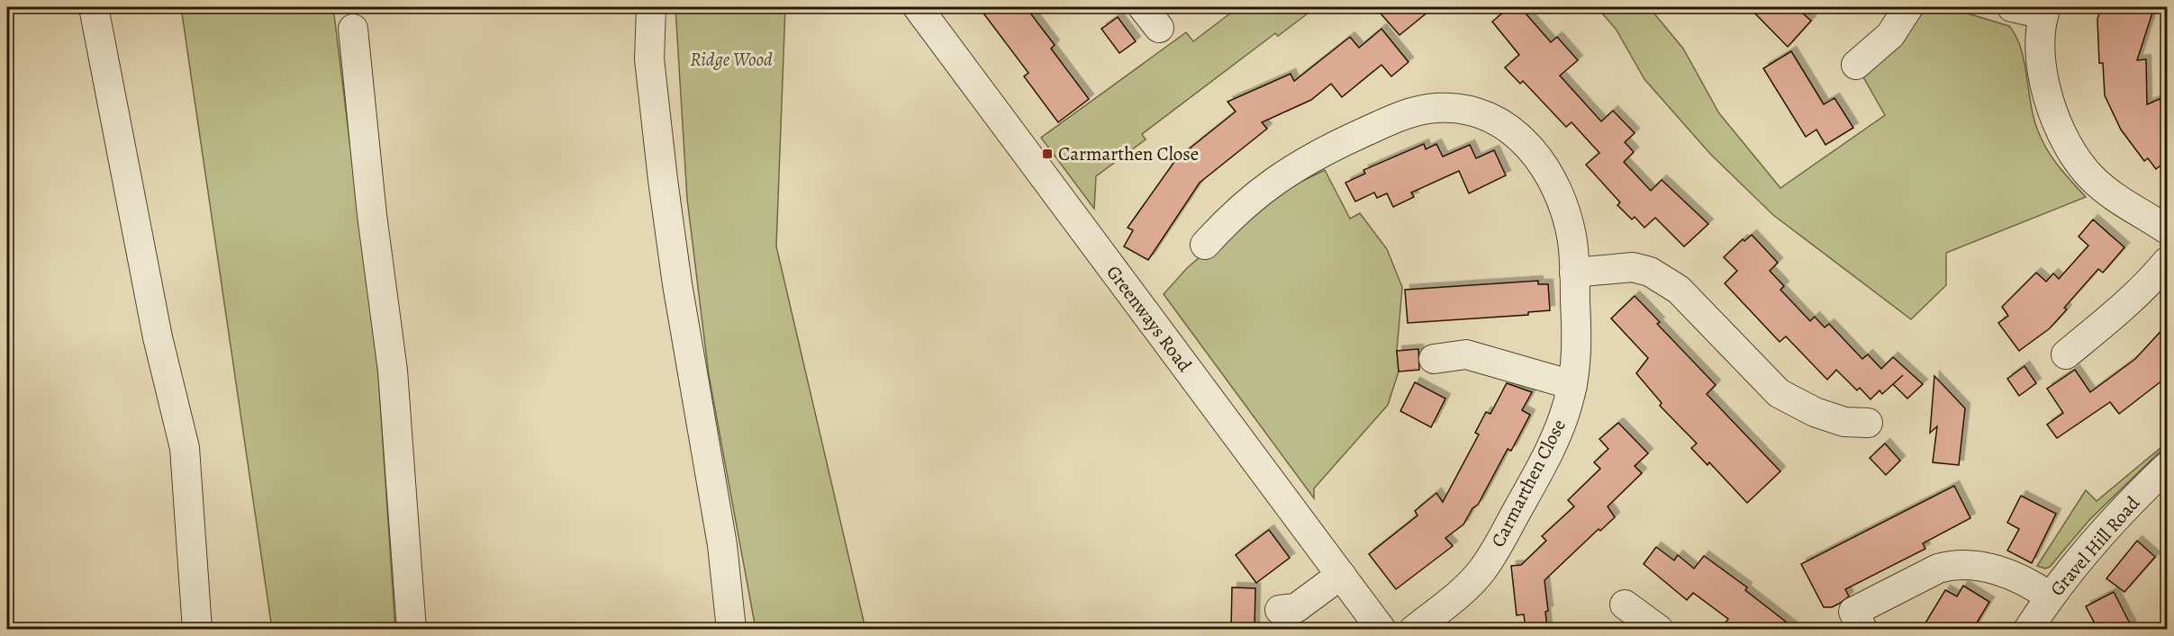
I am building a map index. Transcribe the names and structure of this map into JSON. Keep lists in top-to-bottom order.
{
  "streets": {
    "street": ["Greenways Road", "Carmarthen Close", "Gravel Hill Road"]
  },
  "parks": ["Ridge Wood"],
  "places": {
    "transit": ["Carmarthen Close"]
  }
}
